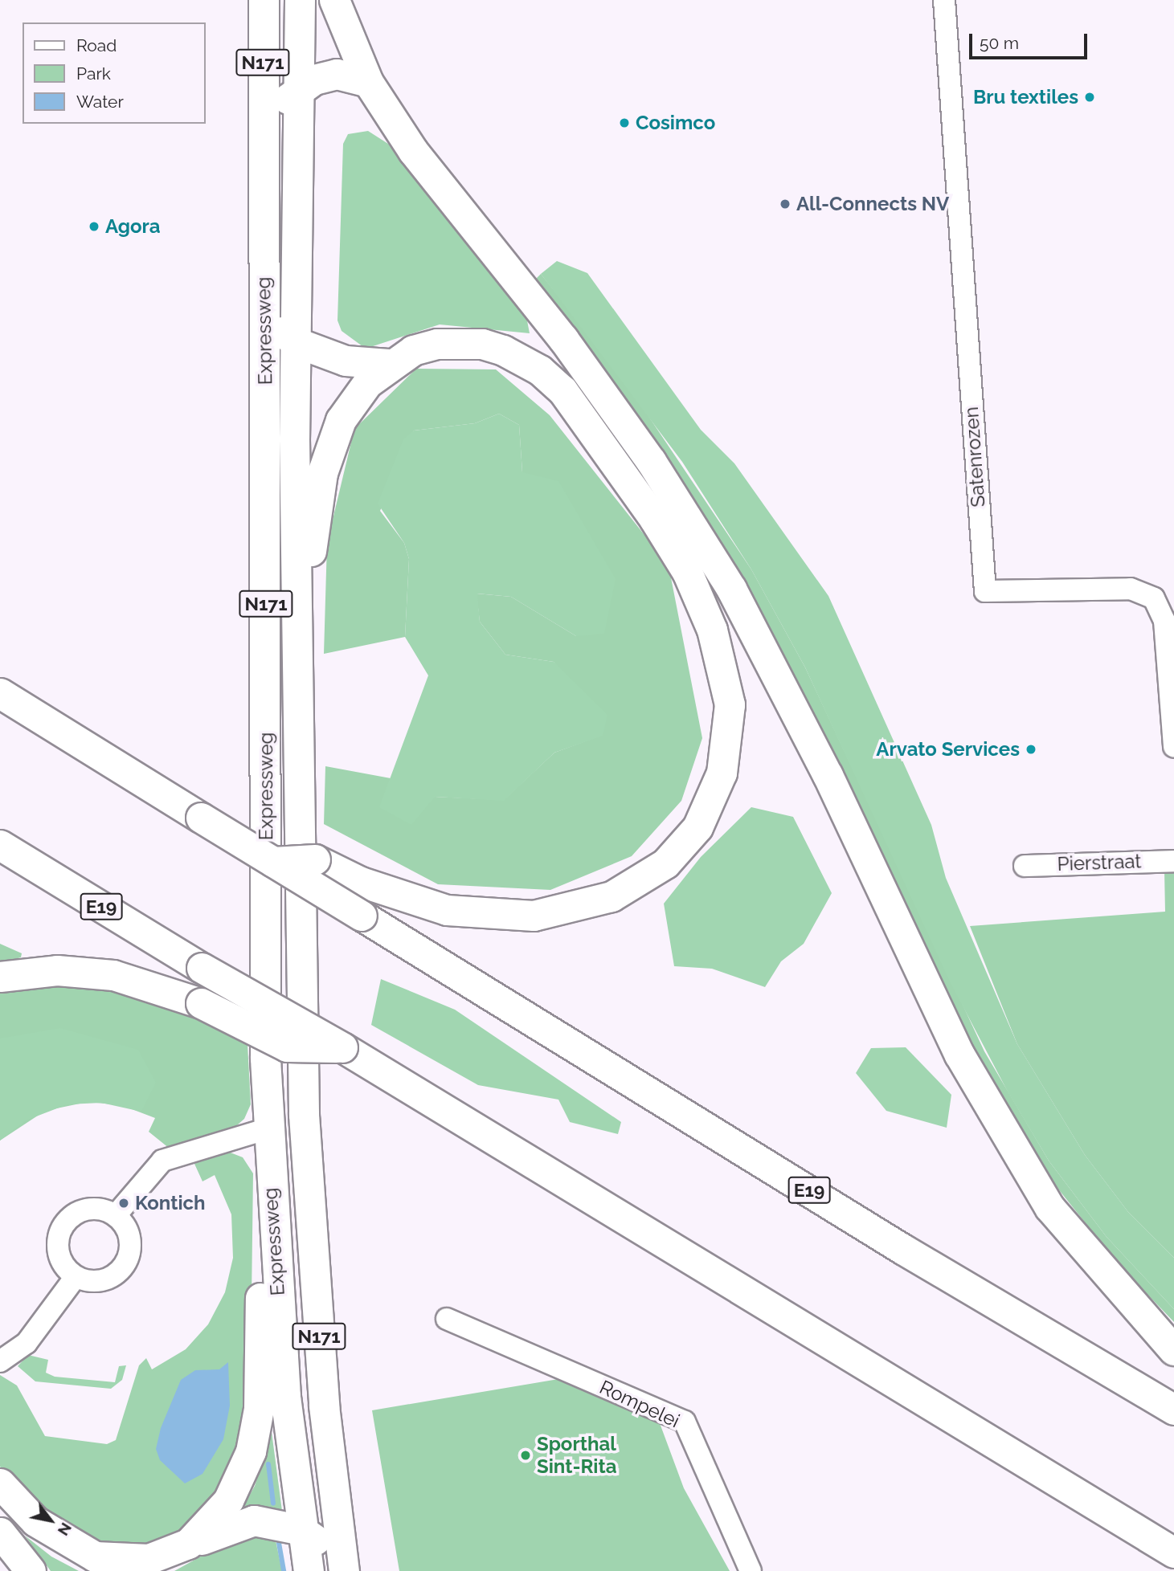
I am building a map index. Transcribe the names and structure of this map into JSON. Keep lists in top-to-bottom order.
{
  "streets": {
    "highway": ["N171", "Expressweg", "E19"],
    "street": ["Satenrozen", "Pierstraat", "Rompelei"]
  },
  "places": [
    "Bru textiles",
    "Cosimco",
    "All-Connects NV",
    "Agora",
    "Arvato Services",
    "Kontich",
    "Sporthal Sint-Rita"
  ],
  "legend": ["Road", "Park", "Water"],
  "scale_bar": "50 m",
  "north": "bottom right"
}
